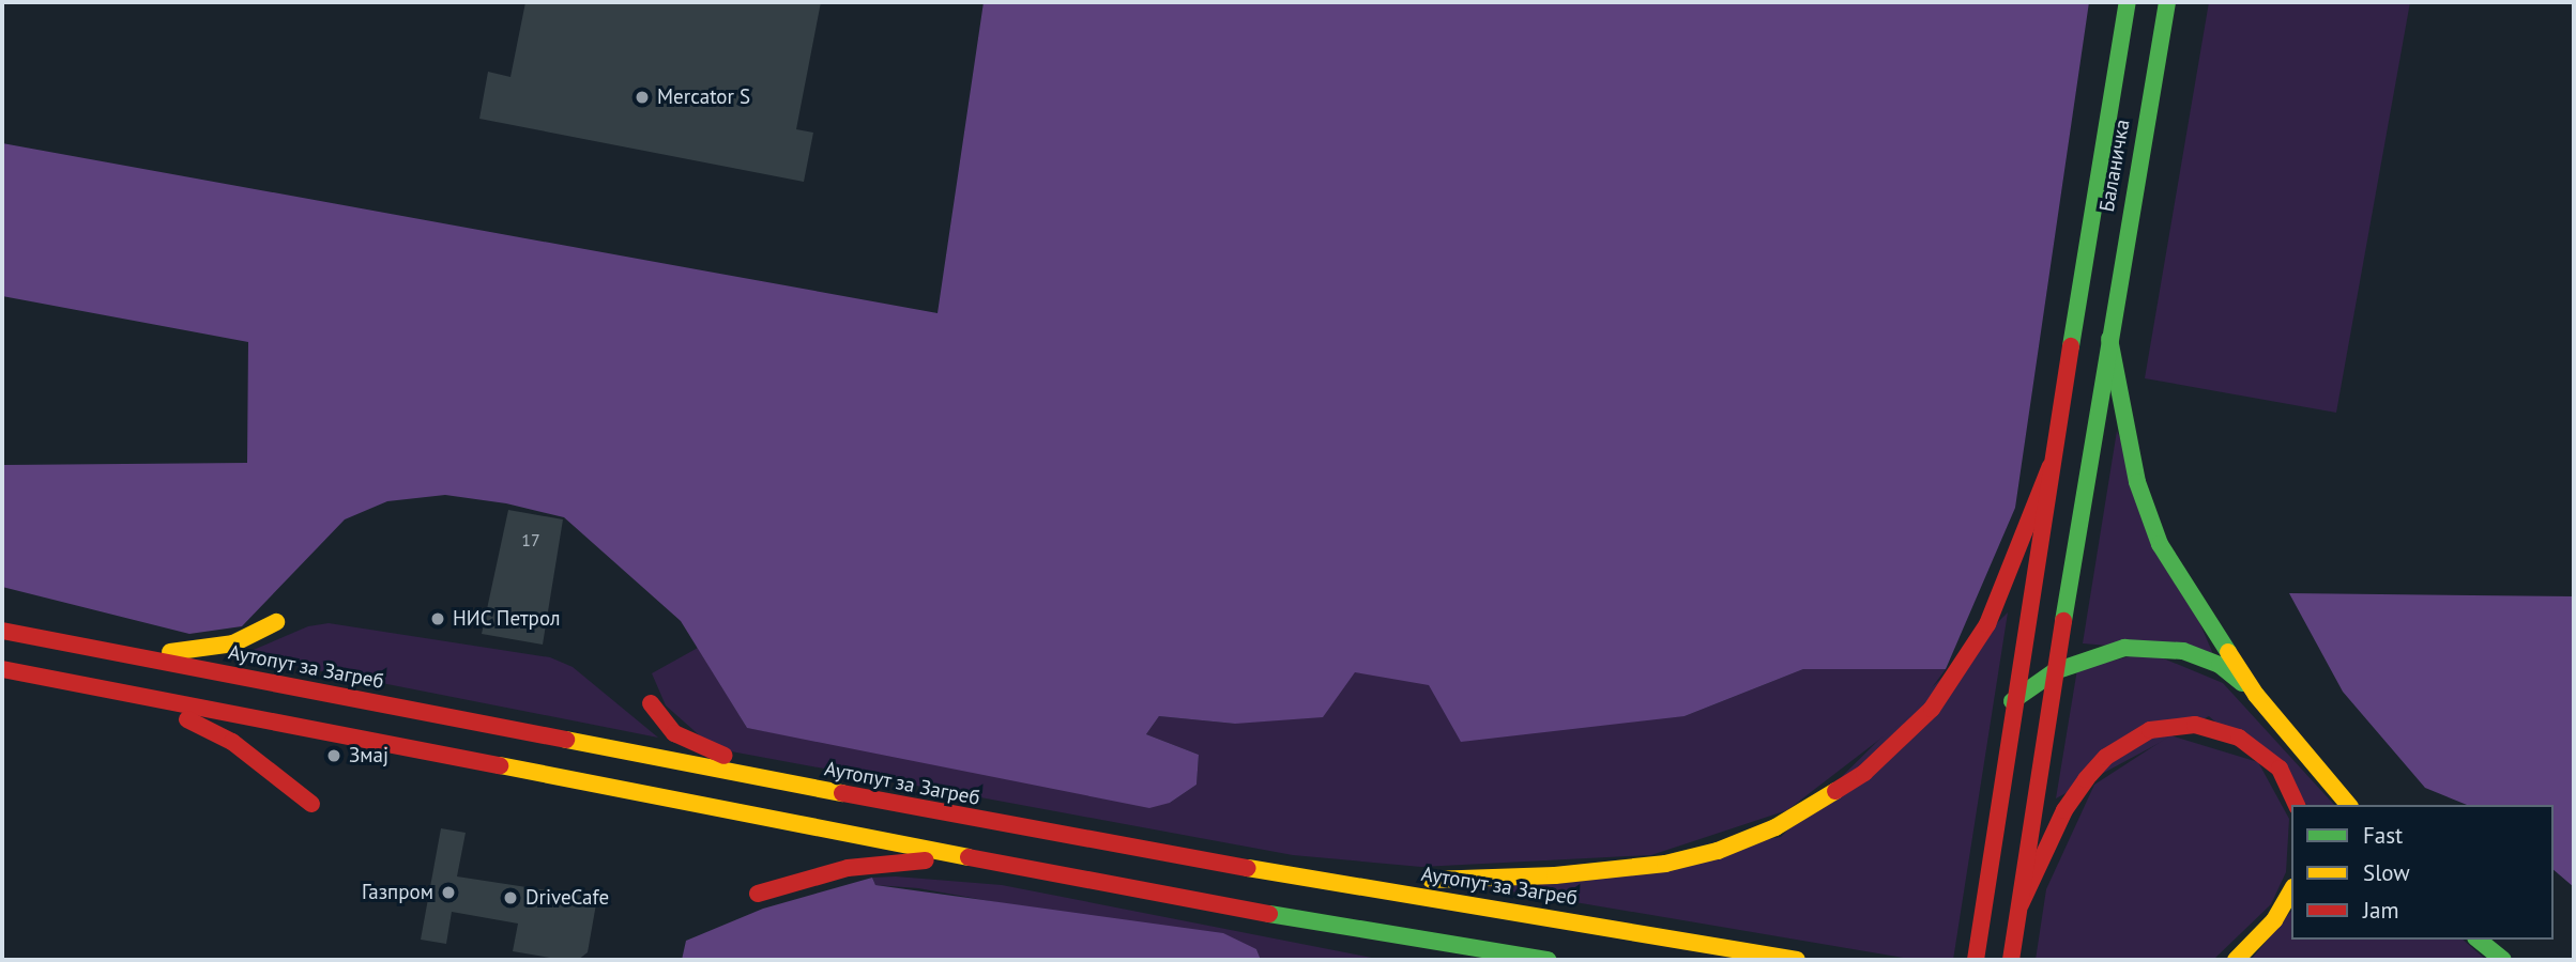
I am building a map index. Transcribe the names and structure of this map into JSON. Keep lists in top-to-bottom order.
{
  "streets": {
    "main road": ["Баланичка", "Аутопут за Загреб"]
  },
  "places": [
    "Mercator S",
    "НИС Петрол",
    "Змај",
    "Газпром",
    "DriveCafe"
  ],
  "house_numbers": ["17"],
  "legend": ["Fast", "Slow", "Jam"]
}
